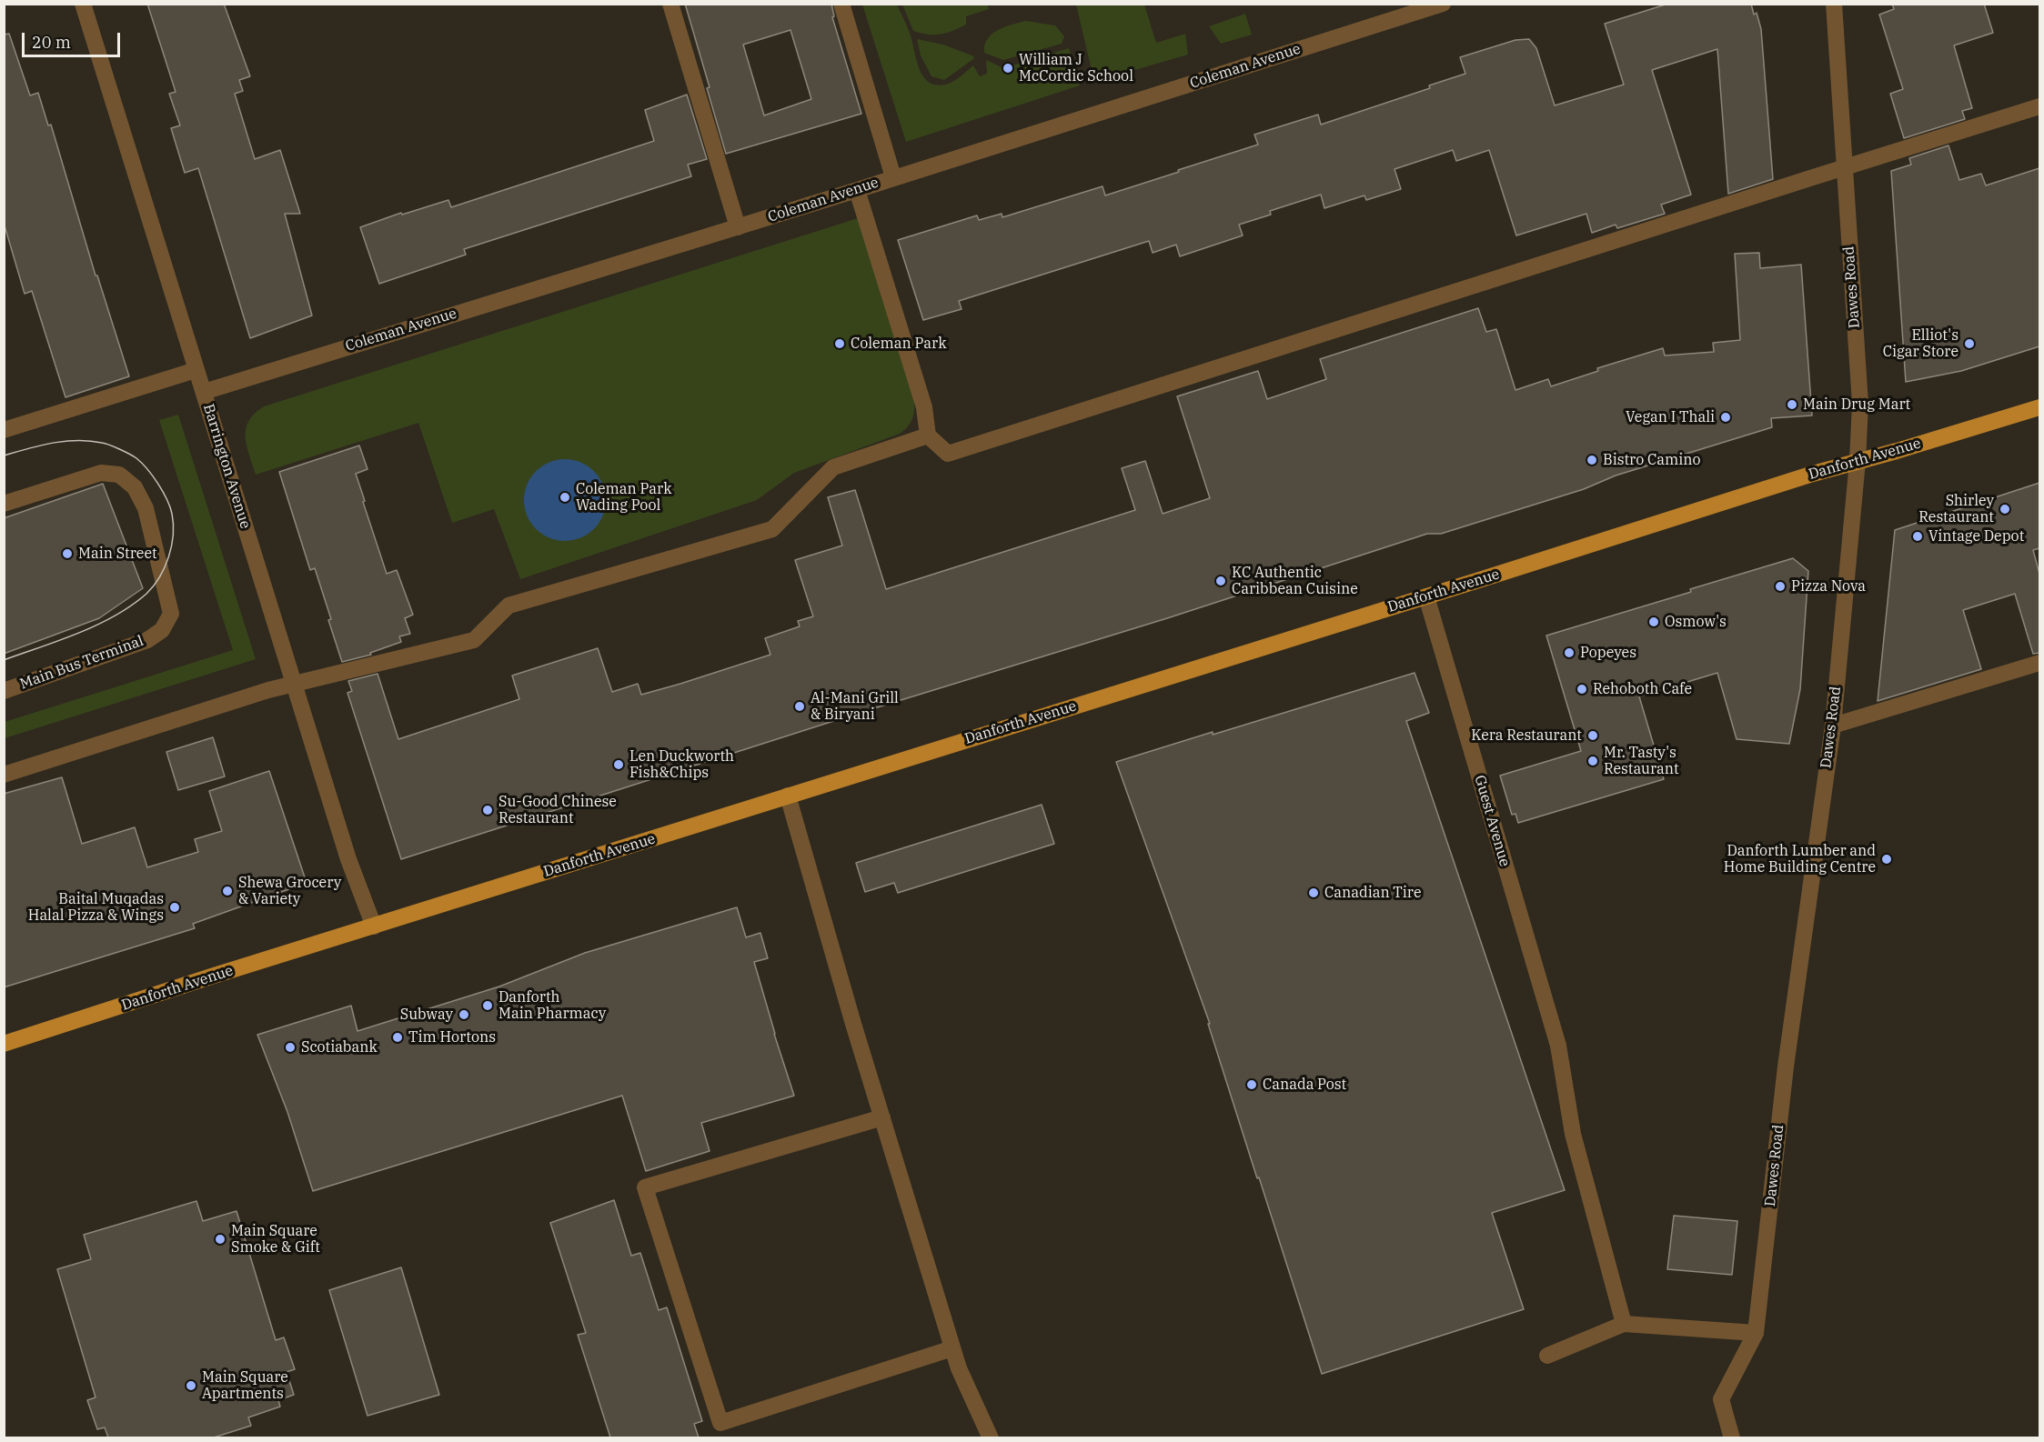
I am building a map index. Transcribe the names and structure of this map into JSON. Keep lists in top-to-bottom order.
{
  "streets": {
    "main road": ["Danforth Avenue"],
    "street": [
      "Coleman Avenue",
      "Dawes Road",
      "Barrington Avenue",
      "Main Bus Terminal",
      "Guest Avenue"
    ]
  },
  "crossings": [
    ["Coleman Avenue", "Barrington Avenue"],
    ["Dawes Road", "Danforth Avenue"],
    ["Danforth Avenue", "Barrington Avenue"],
    ["Danforth Avenue", "Guest Avenue"]
  ],
  "places": [
    "William J McCordic School",
    "Coleman Park",
    "Elliot's Cigar Store",
    "Main Drug Mart",
    "Vegan I Thali",
    "Bistro Camino",
    "Coleman Park Wading Pool",
    "Shirley Restaurant",
    "Vintage Depot",
    "Main Street",
    "KC Authentic Caribbean Cuisine",
    "Pizza Nova",
    "Osmow's",
    "Popeyes",
    "Rehoboth Cafe",
    "Al-Mani Grill & Biryani",
    "Kera Restaurant",
    "Mr. Tasty's Restaurant",
    "Len Duckworth Fish&Chips",
    "Su-Good Chinese Restaurant",
    "Danforth Lumber and Home Building Centre",
    "Shewa Grocery & Variety",
    "Canadian Tire",
    "Baital Muqadas Halal Pizza & Wings",
    "Danforth Main Pharmacy",
    "Subway",
    "Tim Hortons",
    "Scotiabank",
    "Canada Post",
    "Main Square Smoke & Gift",
    "Main Square Apartments"
  ],
  "scale_bar": "20 m"
}
